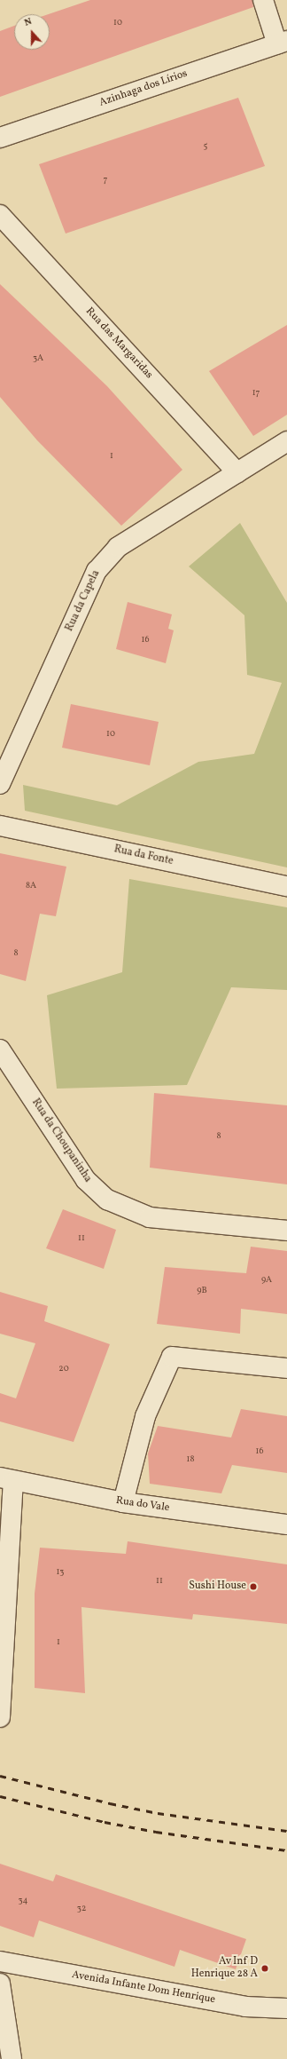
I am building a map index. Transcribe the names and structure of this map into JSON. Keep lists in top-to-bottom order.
{
  "streets": {
    "street": [
      "Azinhaga dos Lírios",
      "Rua das Margaridas",
      "Rua da Capela",
      "Rua da Fonte",
      "Rua da Choupaninha",
      "Rua do Vale",
      "Avenida Infante Dom Henrique"
    ]
  },
  "crossings": [
    ["Rua das Margaridas", "Rua da Capela"]
  ],
  "places": ["Sushi House", "Av Inf D Henrique 28 A"],
  "house_numbers": [
    "10",
    "5",
    "7",
    "3A",
    "17",
    "1",
    "16",
    "10",
    "8A",
    "8",
    "8",
    "11",
    "9A",
    "9B",
    "20",
    "16",
    "18",
    "13",
    "11",
    "1",
    "34",
    "32"
  ],
  "north": "top"
}
